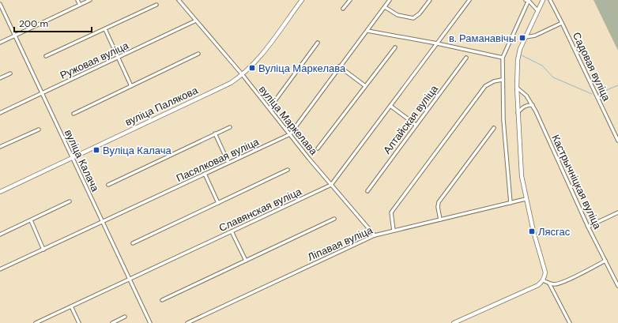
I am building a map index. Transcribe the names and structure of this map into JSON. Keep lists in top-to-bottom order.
{
  "streets": {
    "street": [
      "Ружовая вуліца",
      "Садовая вуліца",
      "вуліца Палякова",
      "Алтайская вуліца",
      "вуліца Маркелава",
      "Пасялковая вуліца",
      "вуліца Калача",
      "Кастрычніцкая вуліца",
      "Славянская вуліца",
      "Ліпавая вуліца"
    ]
  },
  "crossings": [
    ["Ружовая вуліца", "вуліца Маркелава"],
    ["Ружовая вуліца", "вуліца Калача"],
    ["вуліца Палякова", "вуліца Маркелава"],
    ["вуліца Палякова", "вуліца Калача"],
    ["вуліца Маркелава", "Пасялковая вуліца"],
    ["вуліца Маркелава", "Славянская вуліца"],
    ["вуліца Маркелава", "Ліпавая вуліца"],
    ["Пасялковая вуліца", "вуліца Калача"],
    ["вуліца Калача", "Славянская вуліца"]
  ],
  "places": {
    "transit": [
      "в. Раманавічы",
      "Вуліца Маркелава",
      "Вуліца Калача",
      "Лясгас"
    ]
  },
  "scale_bar": "200 m"
}
